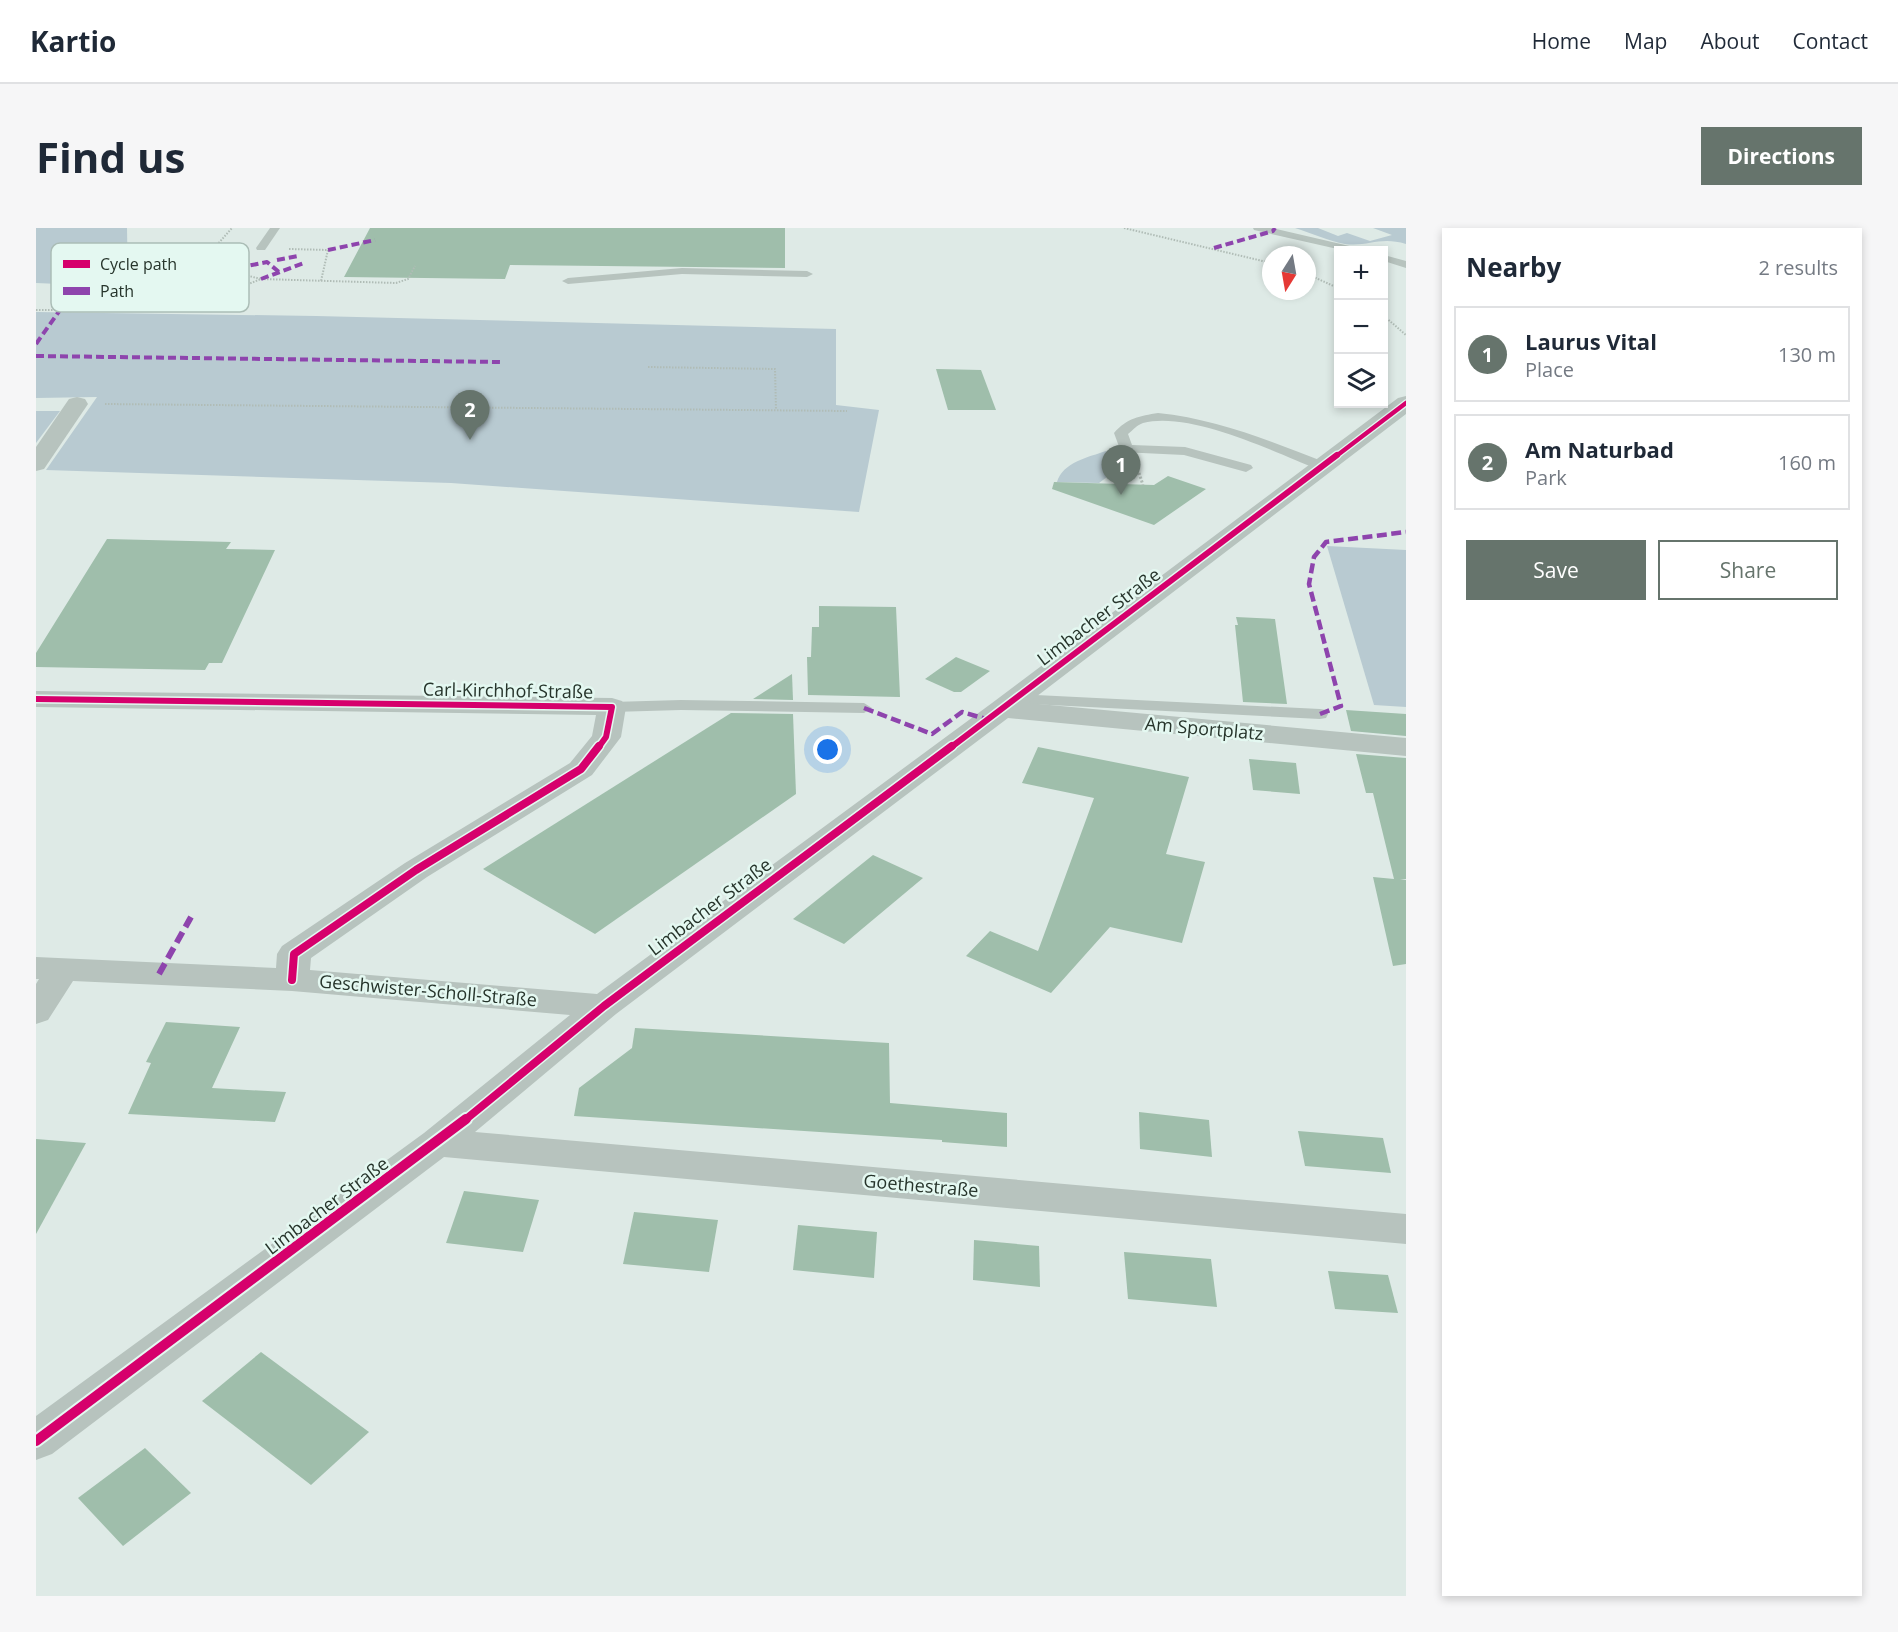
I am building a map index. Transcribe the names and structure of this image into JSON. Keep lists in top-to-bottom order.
{
  "streets": {
    "street": [
      "Limbacher Straße",
      "Carl-Kirchhof-Straße",
      "Am Sportplatz",
      "Geschwister-Scholl-Straße",
      "Goethestraße"
    ]
  },
  "crossings": [
    ["Limbacher Straße", "Am Sportplatz"],
    ["Limbacher Straße", "Geschwister-Scholl-Straße"],
    ["Limbacher Straße", "Goethestraße"],
    ["Carl-Kirchhof-Straße", "Geschwister-Scholl-Straße"]
  ],
  "legend": ["Cycle path", "Path"],
  "north": "bottom",
  "page": {
    "header": "Kartio",
    "nav": [
      "Home",
      "Map",
      "About",
      "Contact"
    ],
    "buttons": [
      "Directions",
      ["Save", "Share"]
    ],
    "title": "Find us",
    "heading": ["Nearby", "2 results"],
    "map_buttons": ["+", "−"],
    "list": [
      {
        "mark": "1",
        "name": "Laurus Vital",
        "note": "Place",
        "value": "130 m"
      },
      {
        "mark": "2",
        "name": "Am Naturbad",
        "note": "Park",
        "value": "160 m"
      }
    ],
    "pins": ["2", "1"]
  }
}
